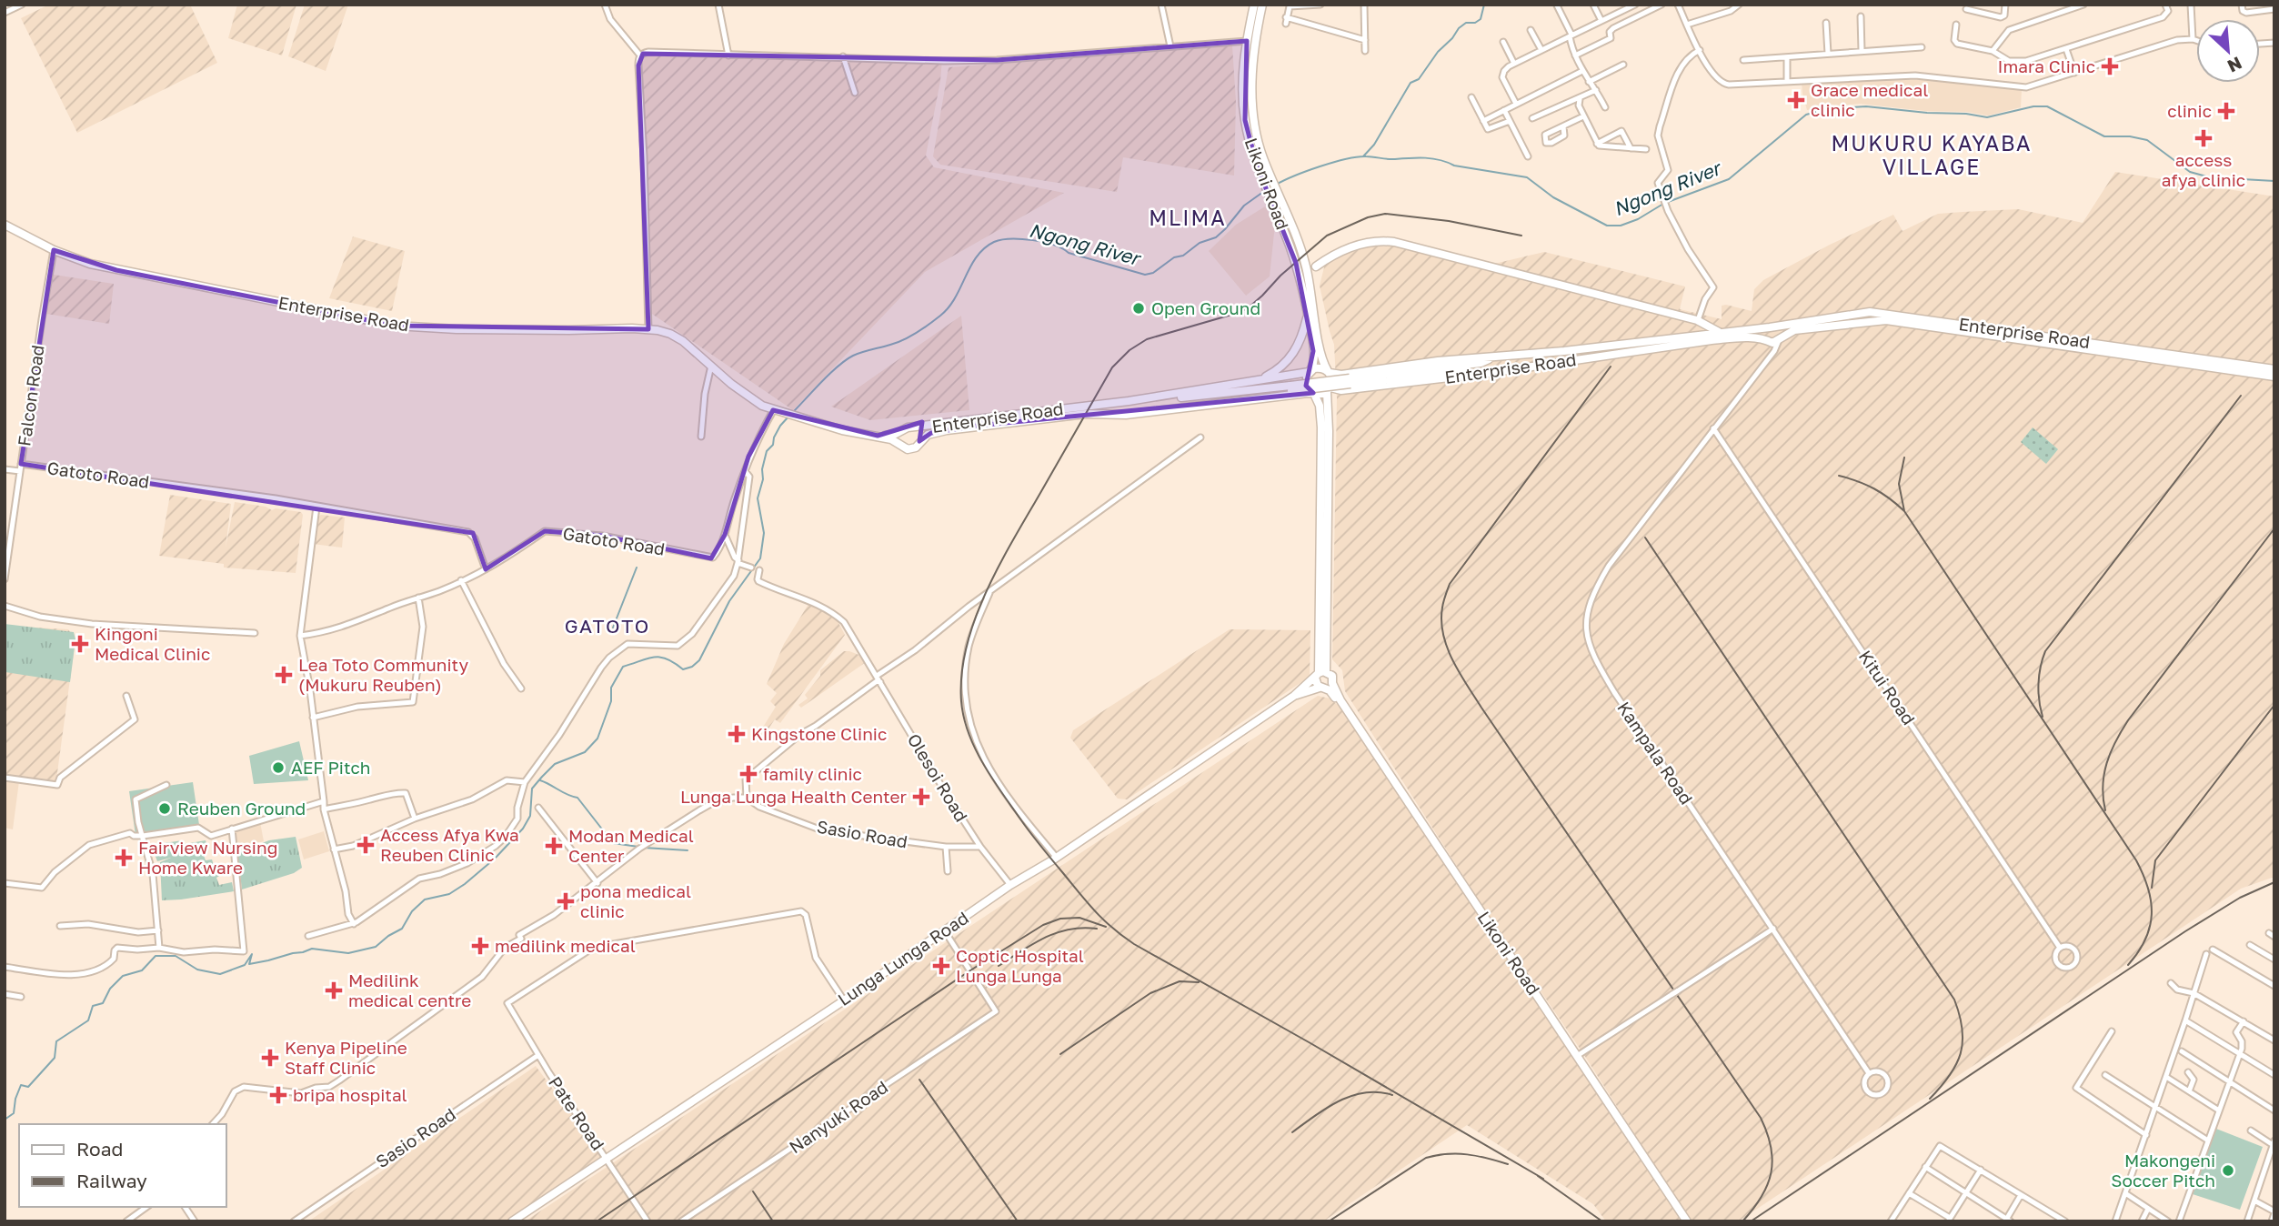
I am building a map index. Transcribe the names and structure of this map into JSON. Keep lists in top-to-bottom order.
{
  "streets": {
    "main road": ["Likoni Road", "Enterprise Road", "Lunga Lunga Road"],
    "street": [
      "Falcon Road",
      "Gatoto Road",
      "Kitui Road",
      "Kampala Road",
      "Olesoi Road",
      "Sasio Road",
      "Pate Road",
      "Nanyuki Road"
    ]
  },
  "crossings": [
    ["Likoni Road", "Enterprise Road"],
    ["Likoni Road", "Lunga Lunga Road"],
    ["Enterprise Road", "Falcon Road"],
    ["Enterprise Road", "Gatoto Road"],
    ["Enterprise Road", "Kampala Road"],
    ["Falcon Road", "Gatoto Road"],
    ["Kitui Road", "Kampala Road"],
    ["Olesoi Road", "Sasio Road"],
    ["Olesoi Road", "Lunga Lunga Road"],
    ["Sasio Road", "Pate Road"],
    ["Lunga Lunga Road", "Pate Road"],
    ["Lunga Lunga Road", "Nanyuki Road"]
  ],
  "districts": ["MUKURU KAYABA VILLAGE", "MLIMA", "GATOTO"],
  "water": ["Ngong River"],
  "places": {
    "health": [
      "Imara Clinic",
      "Grace medical clinic",
      "clinic",
      "access afya clinic",
      "Kingoni Medical Clinic",
      "Lea Toto Community (Mukuru Reuben)",
      "Kingstone Clinic",
      "family clinic",
      "Lunga Lunga Health Center",
      "Access Afya Kwa Reuben Clinic",
      "Modan Medical Center",
      "Fairview Nursing Home Kware",
      "pona medical clinic",
      "medilink medical",
      "Coptic Hospital Lunga Lunga",
      "Medilink medical centre",
      "Kenya Pipeline Staff Clinic",
      "bripa hospital"
    ],
    "other": [
      "Open Ground",
      "AEF Pitch",
      "Reuben Ground",
      "Makongeni Soccer Pitch"
    ]
  },
  "legend": ["Road", "Railway"],
  "north": "bottom right"
}
